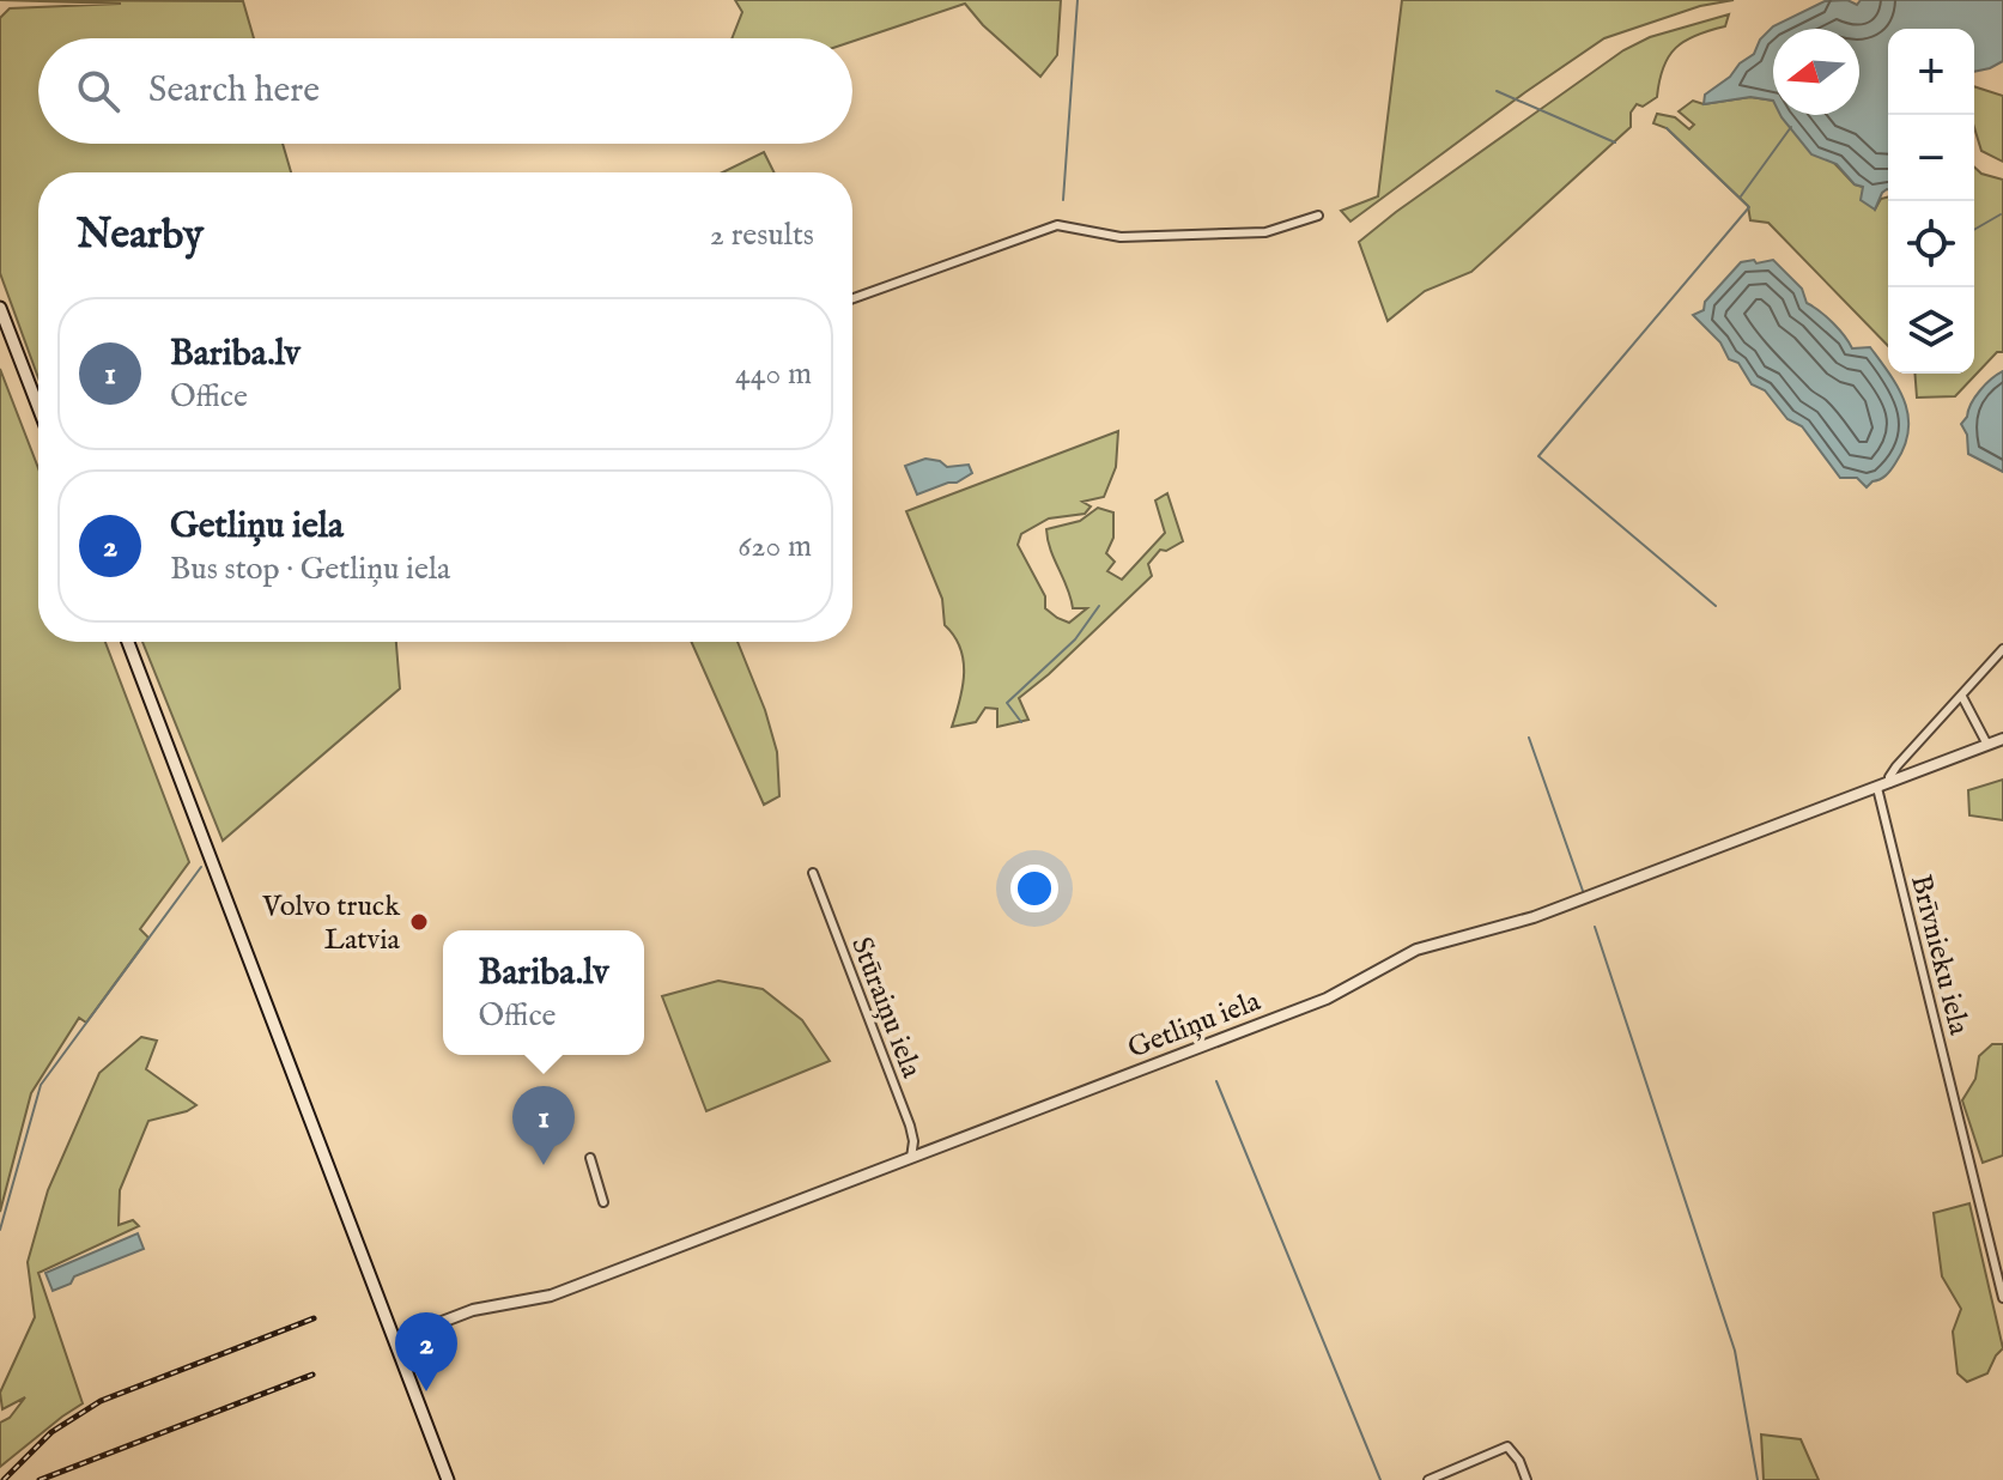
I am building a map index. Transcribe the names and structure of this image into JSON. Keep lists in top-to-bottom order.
{
  "streets": {
    "street": ["Brīvnieku iela", "Stūraiņu iela", "Getliņu iela"]
  },
  "crossings": [
    ["Brīvnieku iela", "Getliņu iela"],
    ["Stūraiņu iela", "Getliņu iela"]
  ],
  "places": ["Volvo truck Latvia"],
  "north": "left",
  "page": {
    "map_buttons": ["+", "−"],
    "search": "Search here",
    "heading": ["Nearby", "2 results"],
    "list": [
      {
        "mark": "1",
        "name": "Bariba.lv",
        "note": "Office",
        "value": "440 m"
      },
      {
        "mark": "2",
        "name": "Getliņu iela",
        "note": "Bus stop · Getliņu iela",
        "value": "620 m"
      }
    ],
    "popup": ["Bariba.lv", "Office"],
    "pins": ["1", "2"]
  }
}
